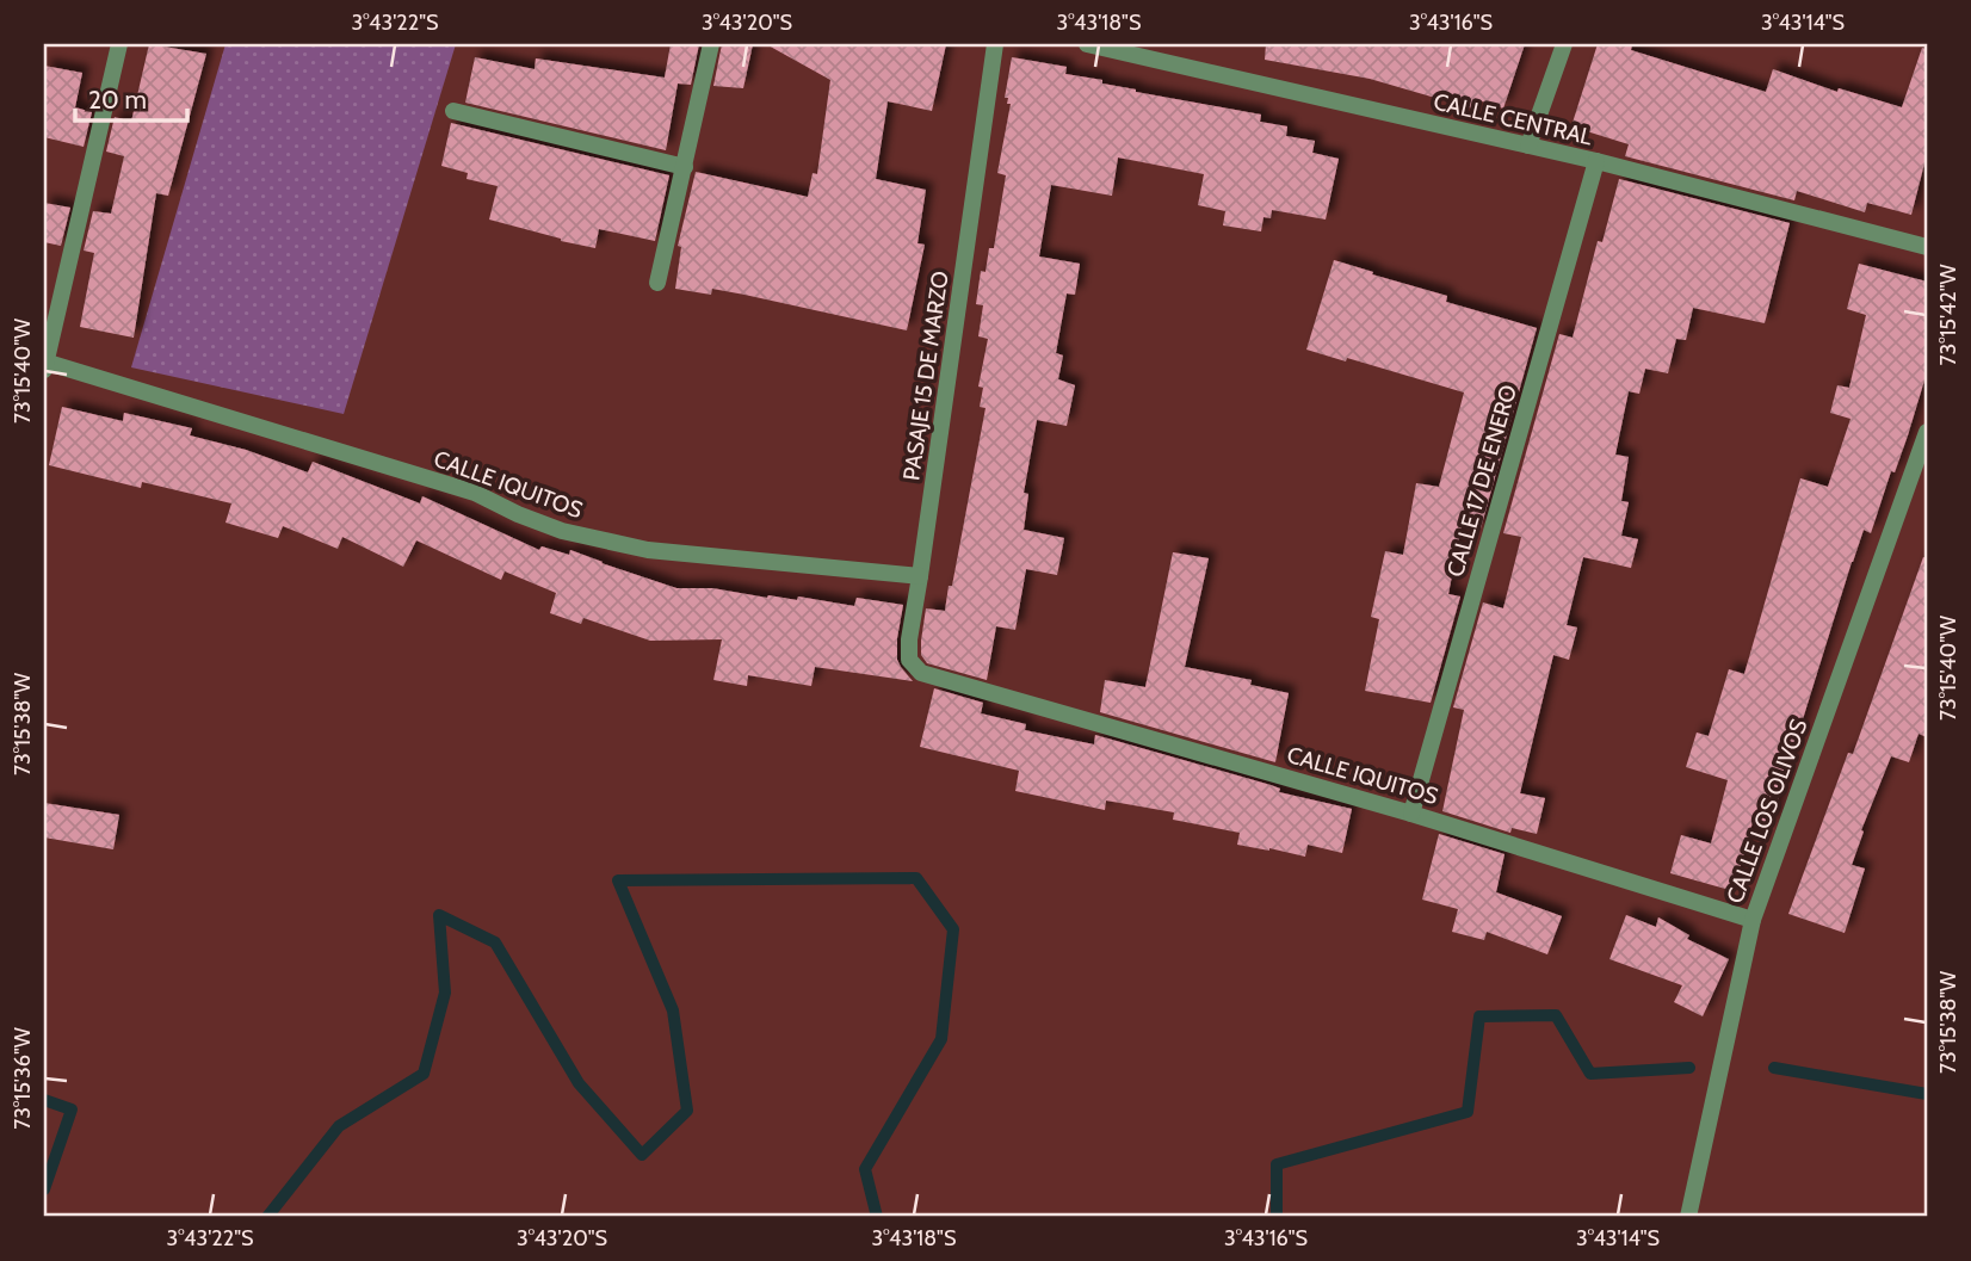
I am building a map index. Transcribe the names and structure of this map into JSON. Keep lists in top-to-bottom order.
{
  "streets": {
    "street": [
      "CALLE CENTRAL",
      "PASAJE 15 DE MARZO",
      "CALLE 17 DE ENERO",
      "CALLE IQUITOS",
      "CALLE LOS OLIVOS"
    ]
  },
  "crossings": [
    ["CALLE CENTRAL", "CALLE 17 DE ENERO"],
    ["PASAJE 15 DE MARZO", "CALLE IQUITOS"],
    ["CALLE 17 DE ENERO", "CALLE IQUITOS"],
    ["CALLE IQUITOS", "CALLE LOS OLIVOS"]
  ],
  "scale_bar": "20 m",
  "coordinates": [
    "3°43'22\"S",
    "3°43'20\"S",
    "3°43'18\"S",
    "3°43'16\"S",
    "3°43'14\"S",
    "73°15'42\"W",
    "73°15'40\"W",
    "73°15'38\"W",
    "73°15'36\"W"
  ]
}
